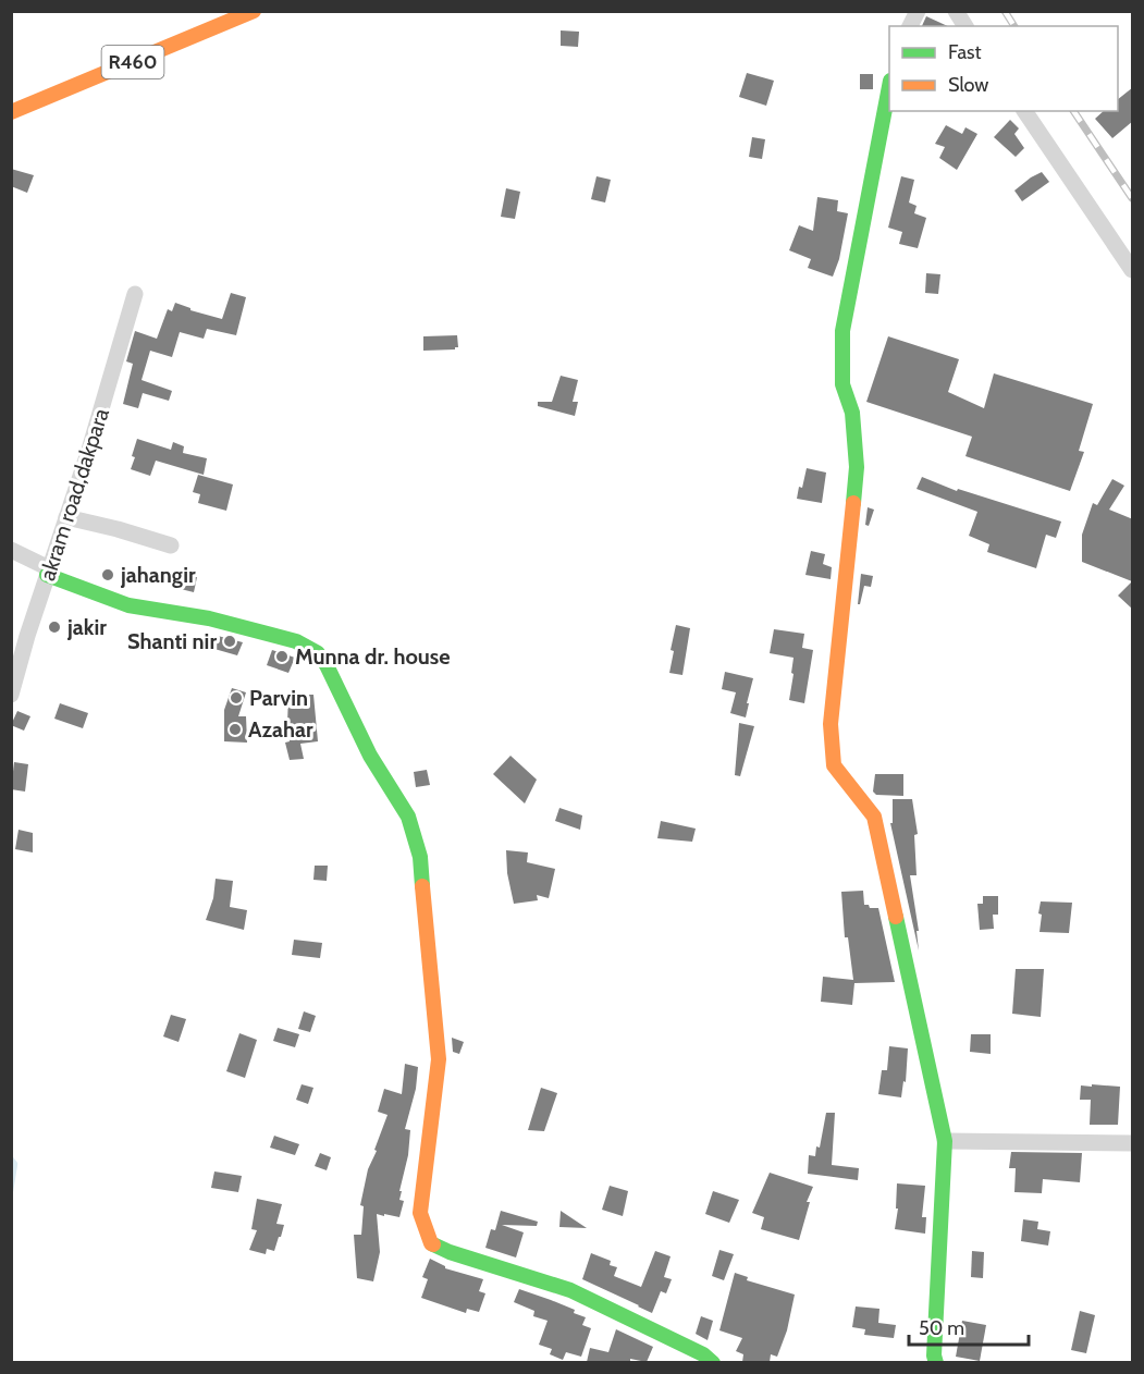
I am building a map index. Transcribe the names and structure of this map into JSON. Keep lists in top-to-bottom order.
{
  "streets": {
    "street": ["R460", "akram road,dakpara"]
  },
  "places": [
    "jahangir",
    "jakir",
    "Shanti nir",
    "Munna dr. house",
    "Parvin",
    "Azahar"
  ],
  "legend": ["Fast", "Slow"],
  "scale_bar": "50 m"
}
